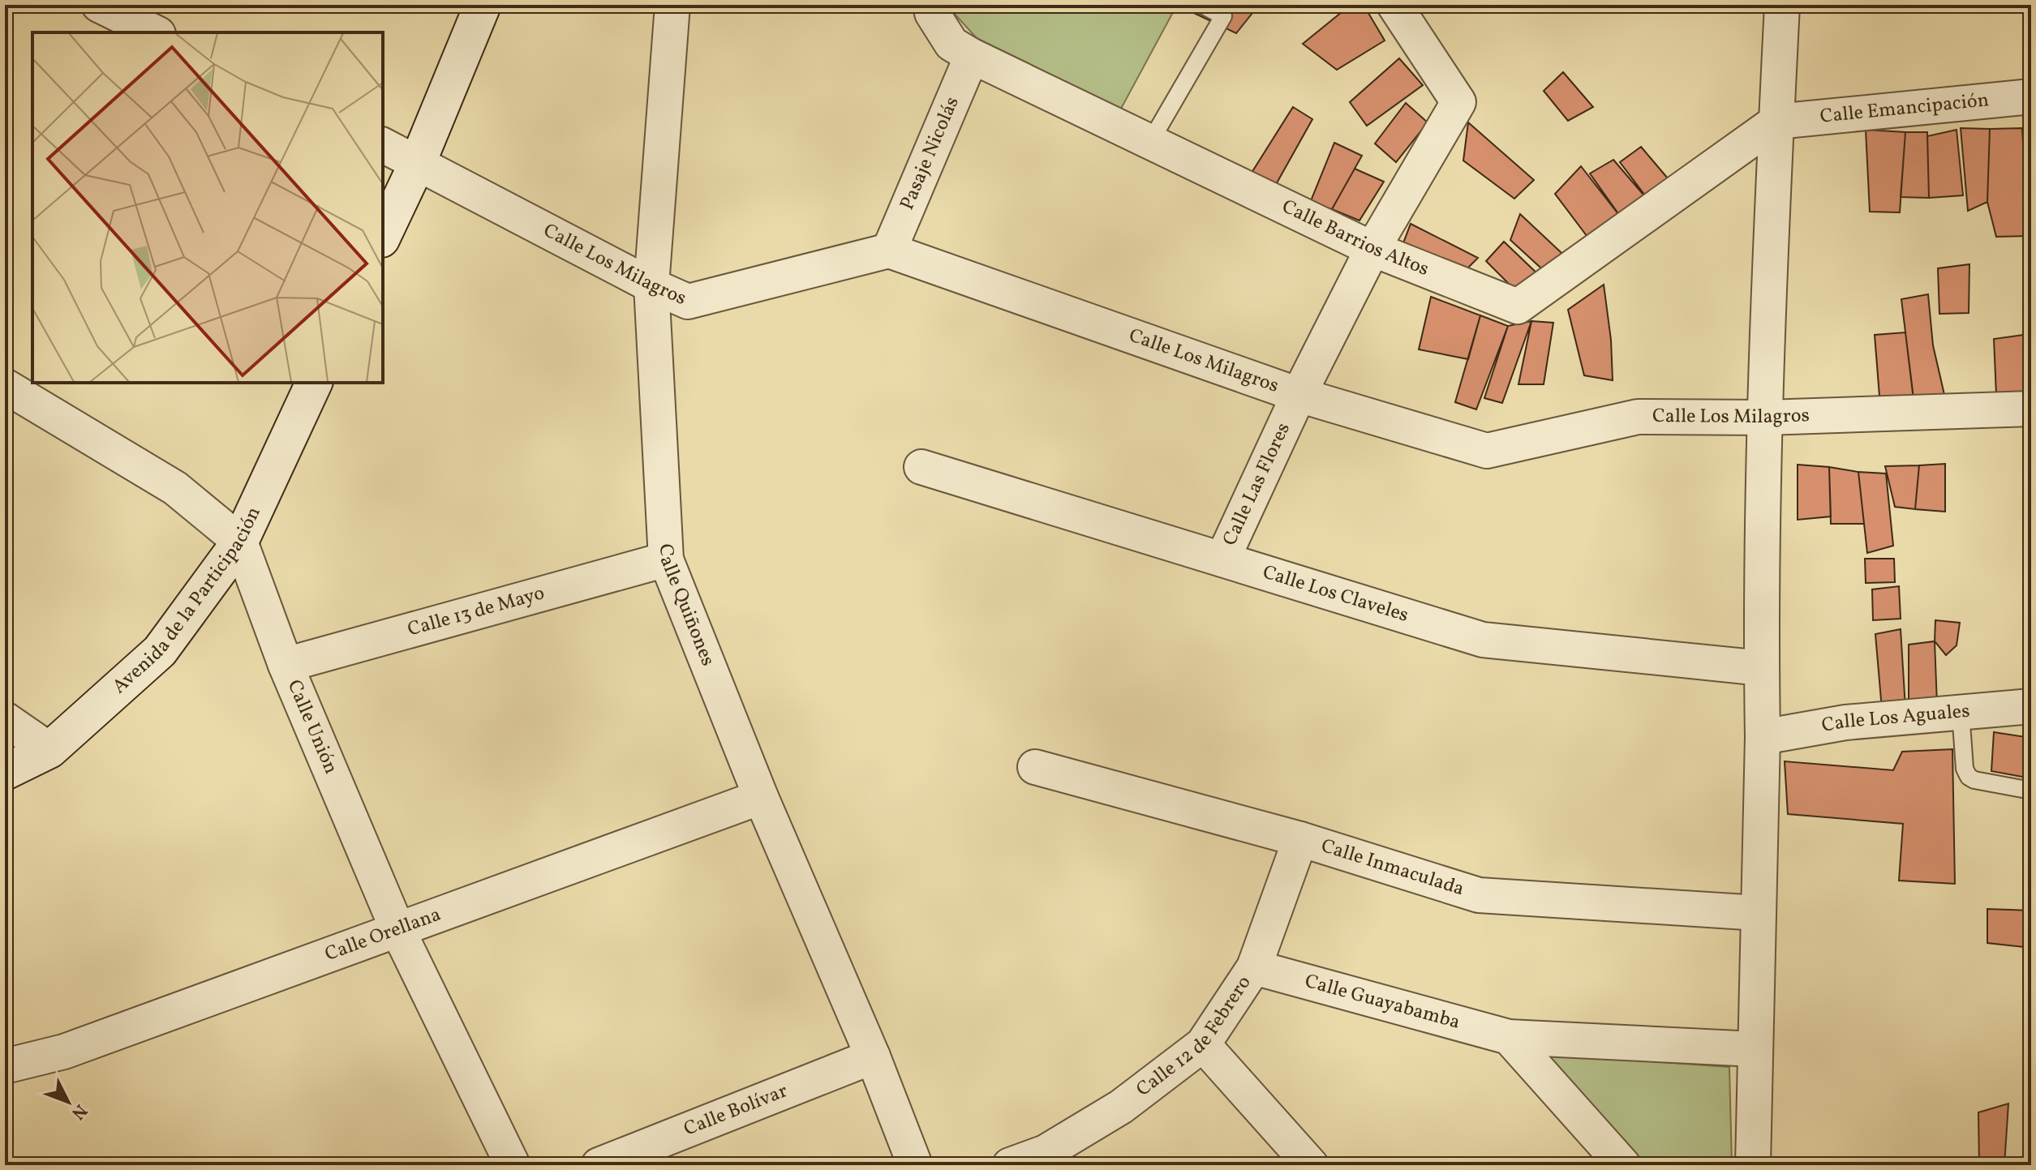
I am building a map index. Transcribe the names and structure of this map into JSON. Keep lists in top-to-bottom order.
{
  "streets": {
    "main road": ["Avenida de la Participación"],
    "street": [
      "Calle Emancipación",
      "Pasaje Nicolás",
      "Calle Barrios Altos",
      "Calle Los Milagros",
      "Calle Las Flores",
      "Calle Los Claveles",
      "Calle Quiñones",
      "Calle 13 de Mayo",
      "Calle Los Aguales",
      "Calle Unión",
      "Calle Inmaculada",
      "Calle Orellana",
      "Calle Guayabamba",
      "Calle 12 de Febrero",
      "Calle Bolívar"
    ]
  },
  "crossings": [
    ["Calle Emancipación", "Calle Barrios Altos"],
    ["Pasaje Nicolás", "Calle Barrios Altos"],
    ["Pasaje Nicolás", "Calle Los Milagros"],
    ["Calle Barrios Altos", "Calle Las Flores"],
    ["Calle Los Milagros", "Calle Las Flores"],
    ["Calle Los Milagros", "Calle Quiñones"],
    ["Calle Las Flores", "Calle Los Claveles"],
    ["Avenida de la Participación", "Calle Unión"],
    ["Calle Quiñones", "Calle 13 de Mayo"],
    ["Calle Quiñones", "Calle Orellana"],
    ["Calle Quiñones", "Calle Bolívar"],
    ["Calle 13 de Mayo", "Calle Unión"],
    ["Calle Unión", "Calle Orellana"],
    ["Calle Inmaculada", "Calle 12 de Febrero"],
    ["Calle Guayabamba", "Calle 12 de Febrero"]
  ],
  "north": "bottom right"
}
